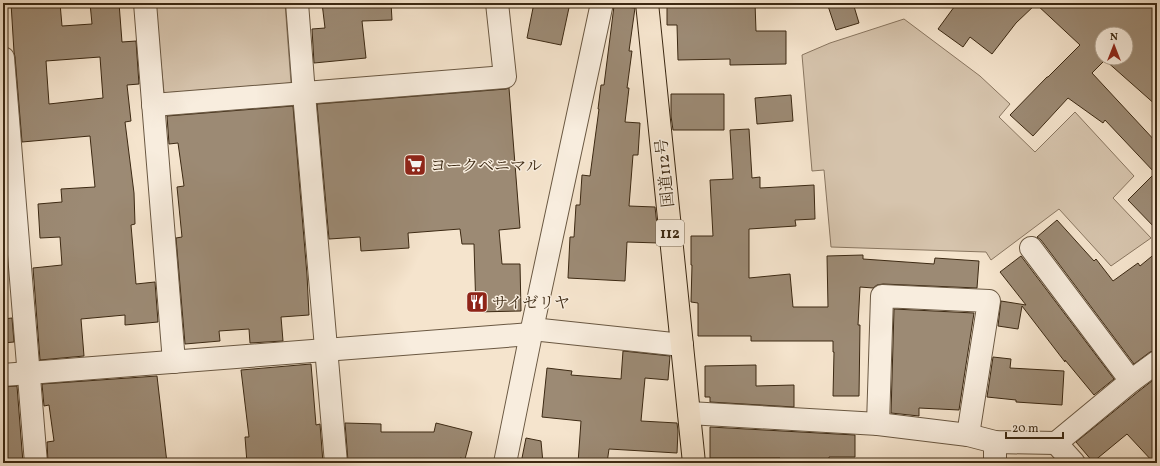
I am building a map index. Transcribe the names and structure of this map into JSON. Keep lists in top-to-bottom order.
{
  "streets": {
    "highway": ["国道112号", "112"]
  },
  "places": {
    "supermarket": ["ヨークベニマル"],
    "restaurant": ["サイゼリヤ"]
  },
  "scale_bar": "20 m",
  "north": "top"
}
